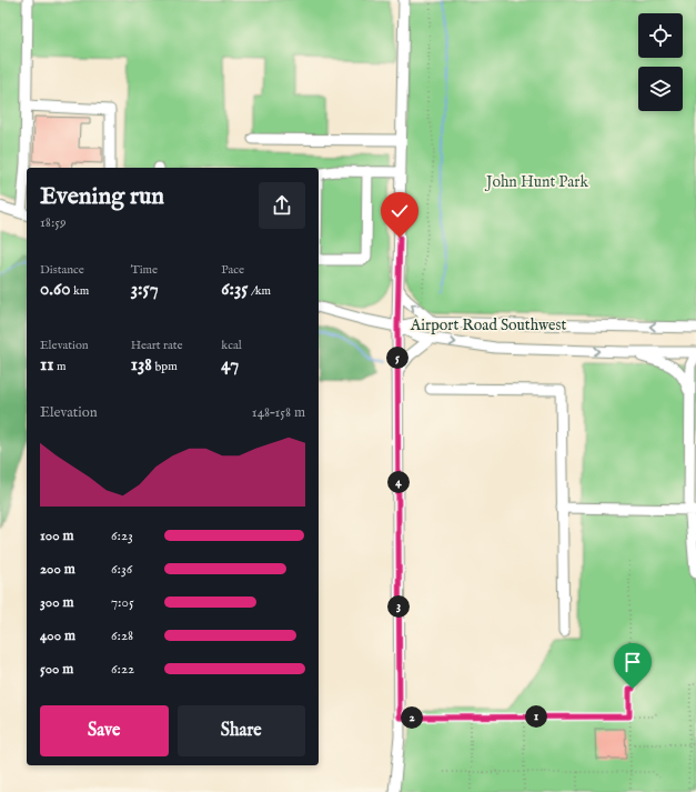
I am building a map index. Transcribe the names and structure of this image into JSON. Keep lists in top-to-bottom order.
{
  "streets": {
    "street": ["Airport Road Southwest"]
  },
  "parks": ["John Hunt Park"],
  "page": {
    "heading": ["Evening run", "18:59"],
    "stats": [
      ["Distance", "0.60 km"],
      ["Time", "3:57"],
      ["Pace", "6:35 /km"],
      ["Elevation", "11 m"],
      ["Heart rate", "138 bpm"],
      ["kcal", "47"]
    ],
    "pins": [
      "5",
      "4",
      "3",
      "1",
      "2"
    ],
    "chart": ["Elevation", "148–158 m"],
    "list": [
      {
        "name": "100 m",
        "note": "6:23"
      },
      {
        "name": "200 m",
        "note": "6:36"
      },
      {
        "name": "300 m",
        "note": "7:05"
      },
      {
        "name": "400 m",
        "note": "6:28"
      },
      {
        "name": "500 m",
        "note": "6:22"
      }
    ],
    "buttons": ["Save", "Share"]
  }
}
